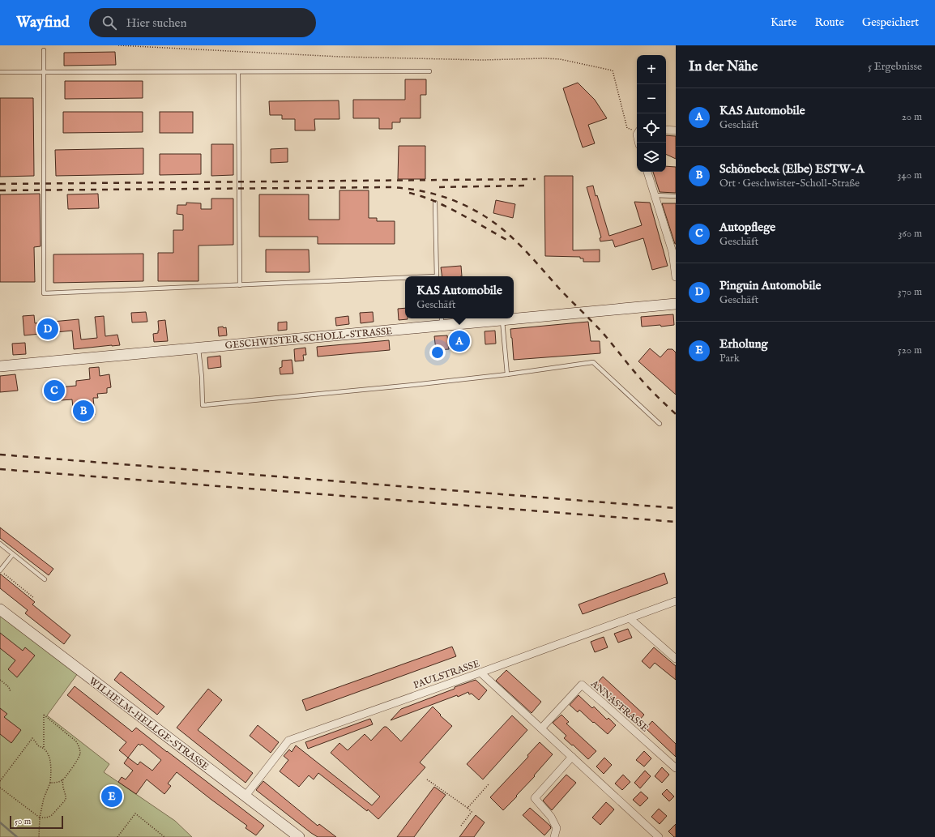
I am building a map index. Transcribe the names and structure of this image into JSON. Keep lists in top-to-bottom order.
{
  "streets": {
    "street": [
      "GESCHWISTER-SCHOLL-STRASSE",
      "PAULSTRASSE",
      "ANNASTRASSE",
      "WILHELM-HELLGE-STRASSE"
    ]
  },
  "crossings": [
    ["PAULSTRASSE", "WILHELM-HELLGE-STRASSE"]
  ],
  "scale_bar": "50 m",
  "page": {
    "header": "Wayfind",
    "search": "Hier suchen",
    "nav": ["Karte", "Route", "Gespeichert"],
    "heading": ["In der Nähe", "5 Ergebnisse"],
    "map_buttons": ["+", "−"],
    "list": [
      {
        "mark": "A",
        "name": "KAS Automobile",
        "note": "Geschäft",
        "value": "20 m"
      },
      {
        "mark": "B",
        "name": "Schönebeck (Elbe) ESTW-A",
        "note": "Ort · Geschwister-Scholl-Straße",
        "value": "340 m"
      },
      {
        "mark": "C",
        "name": "Autopflege",
        "note": "Geschäft",
        "value": "360 m"
      },
      {
        "mark": "D",
        "name": "Pinguin Automobile",
        "note": "Geschäft",
        "value": "370 m"
      },
      {
        "mark": "E",
        "name": "Erholung",
        "note": "Park",
        "value": "520 m"
      }
    ],
    "popup": ["KAS Automobile", "Geschäft"],
    "pins": [
      "D",
      "A",
      "C",
      "B",
      "E"
    ],
    "scale": "50 m"
  }
}
